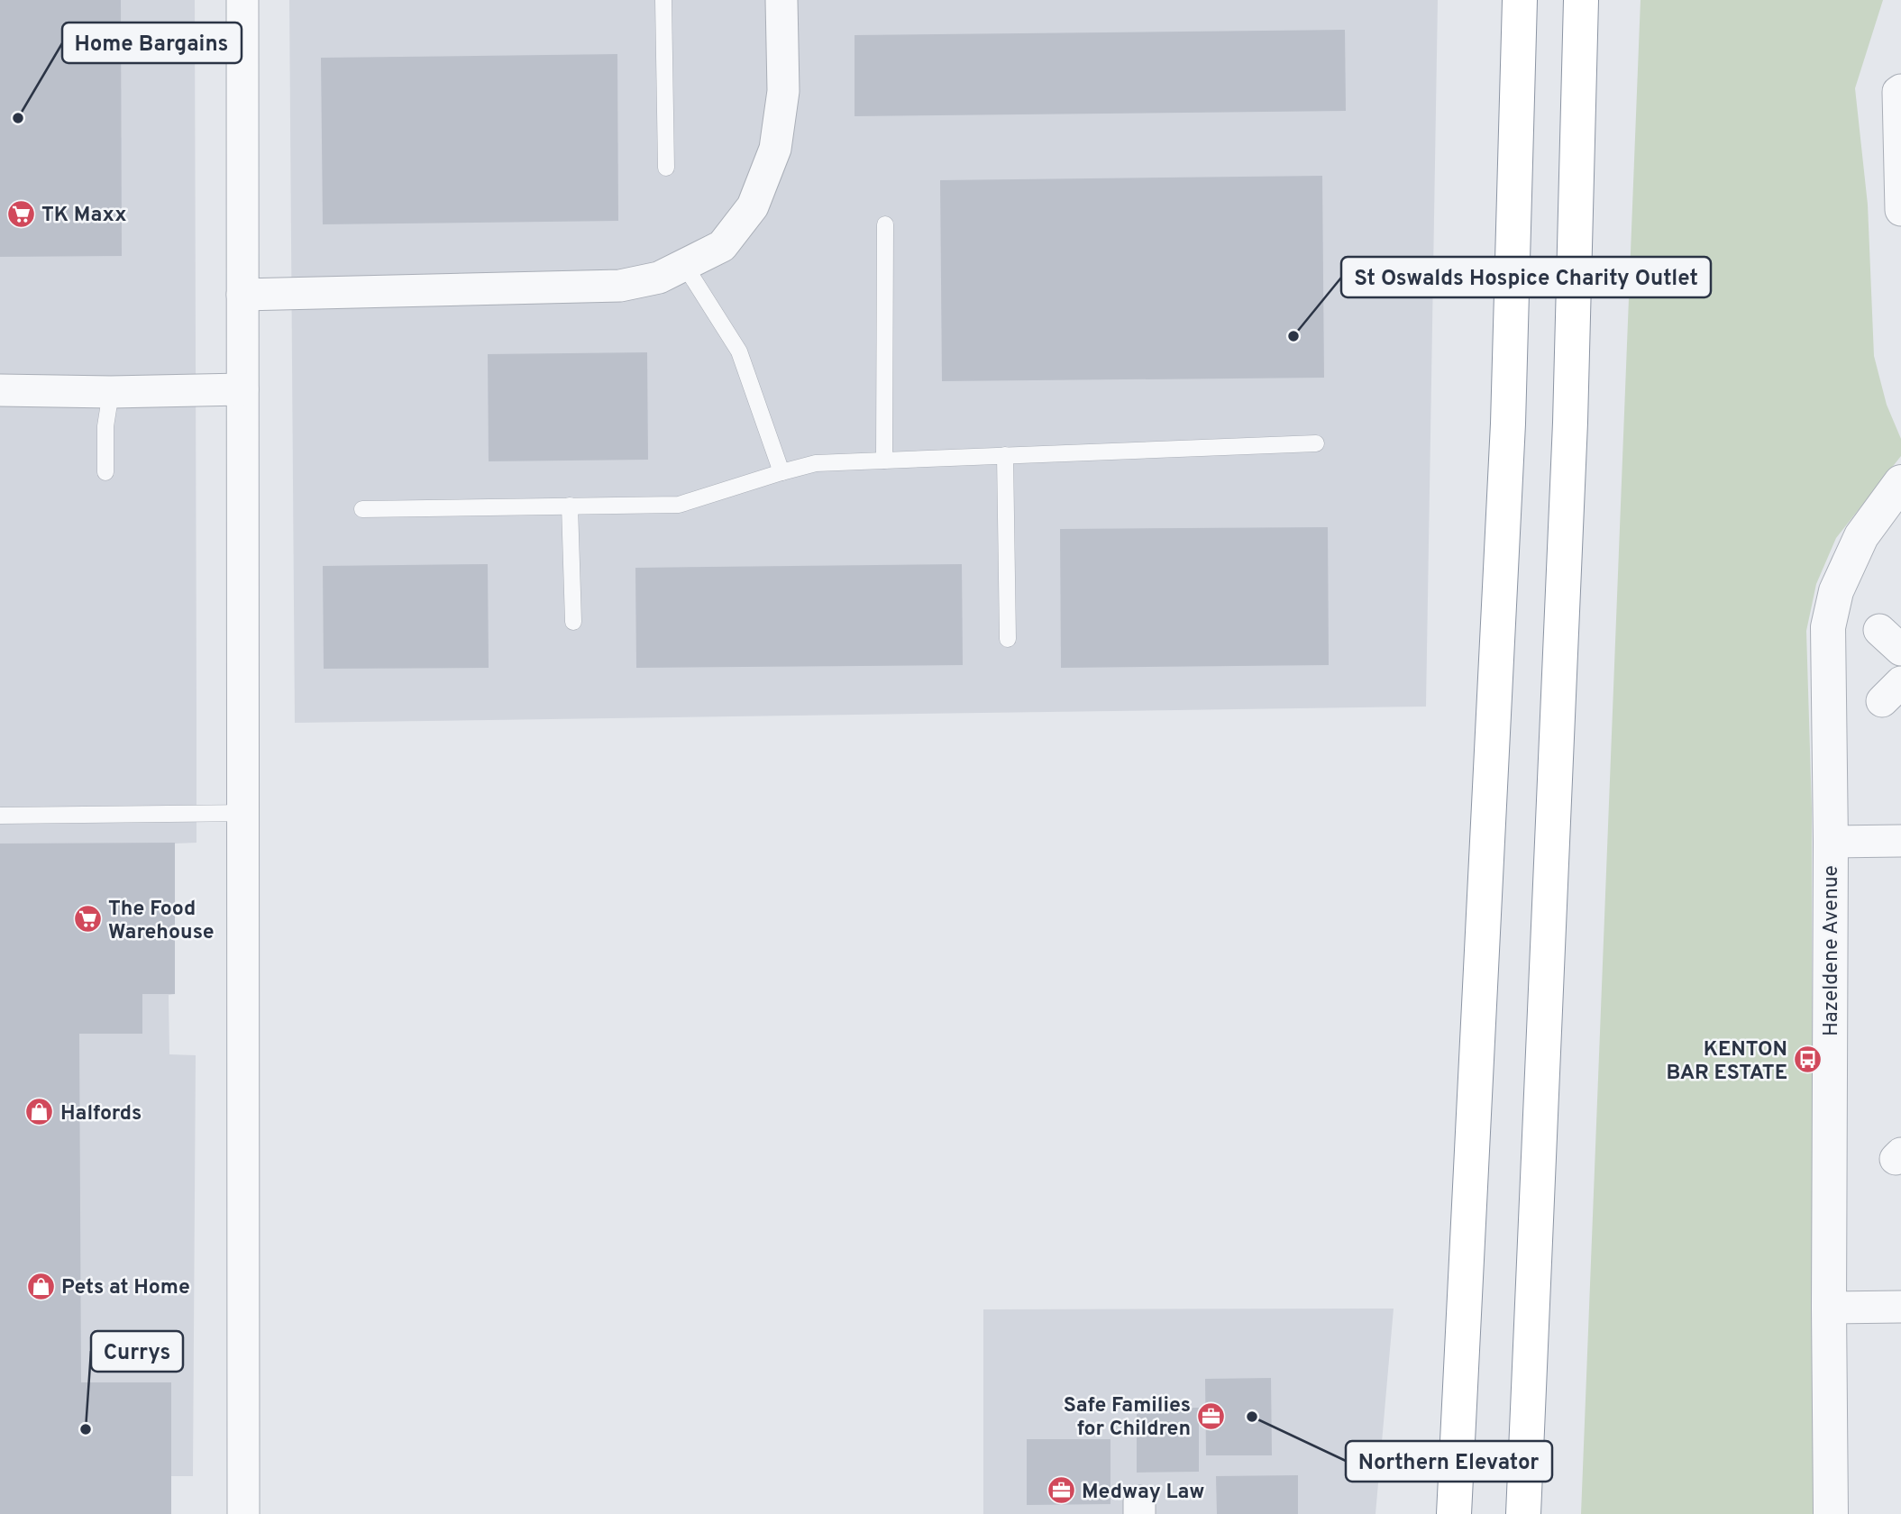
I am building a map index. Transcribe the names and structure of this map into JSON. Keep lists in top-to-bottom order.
{
  "streets": {
    "street": ["Hazeldene Avenue"]
  },
  "places": {
    "other": [
      "Home Bargains",
      "St Oswalds Hospice Charity Outlet",
      "Northern Elevator",
      "Currys"
    ],
    "supermarket": ["TK Maxx", "The Food Warehouse"],
    "bus stop": ["KENTON BAR ESTATE"],
    "shop": ["Halfords", "Pets at Home"],
    "office": ["Safe Families for Children", "Medway Law"]
  }
}
